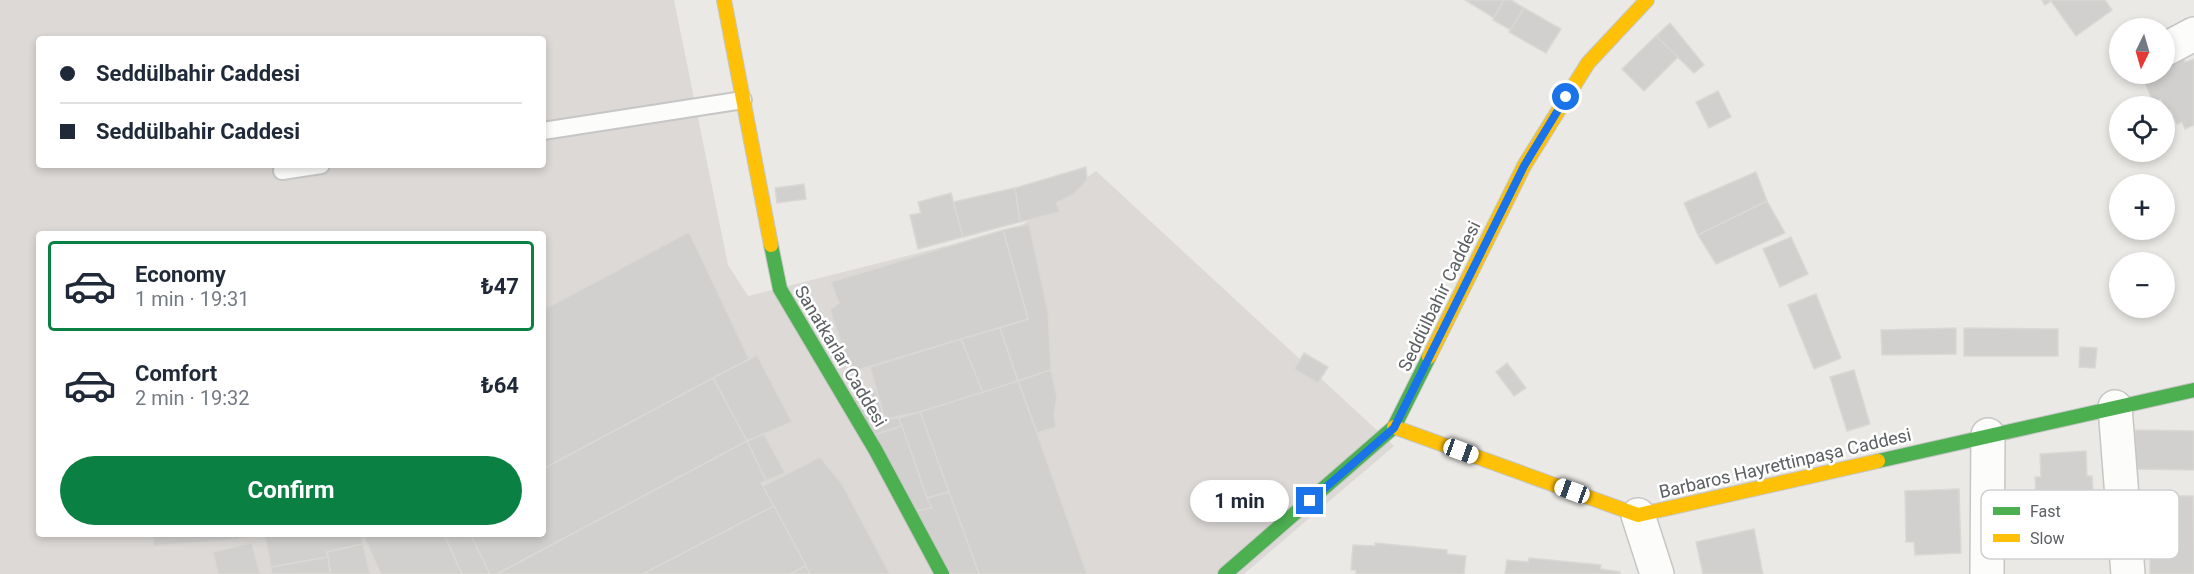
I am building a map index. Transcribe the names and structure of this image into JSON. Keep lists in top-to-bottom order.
{
  "streets": {
    "street": ["Seddülbahir Caddesi", "Sanatkarlar Caddesi", "Barbaros Hayrettinpaşa Caddesi"]
  },
  "crossings": [
    ["Seddülbahir Caddesi", "Barbaros Hayrettinpaşa Caddesi"]
  ],
  "legend": ["Fast", "Slow"],
  "north": "bottom",
  "page": {
    "map_buttons": ["+", "−"],
    "banner": ["Seddülbahir Caddesi", "Seddülbahir Caddesi"],
    "list": [
      {
        "name": "Economy",
        "note": "1 min · 19:31",
        "value": "₺47"
      },
      {
        "name": "Comfort",
        "note": "2 min · 19:32",
        "value": "₺64"
      }
    ],
    "buttons": "Confirm",
    "bubble": "1 min"
  }
}
